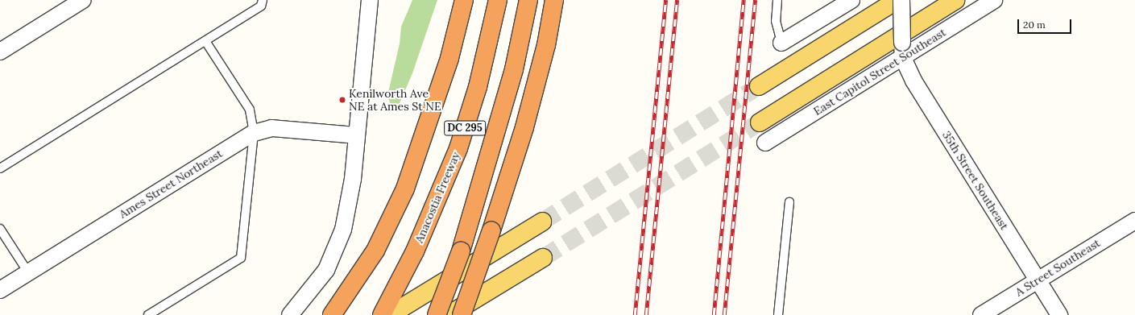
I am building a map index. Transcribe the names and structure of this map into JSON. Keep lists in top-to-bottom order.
{
  "streets": {
    "highway": ["DC 295", "Anacostia Freeway"],
    "main road": ["East Capitol Street Southeast"],
    "street": ["35th Street Southeast", "Ames Street Northeast", "A Street Southeast"]
  },
  "crossings": [
    ["East Capitol Street Southeast", "35th Street Southeast"],
    ["35th Street Southeast", "A Street Southeast"]
  ],
  "places": ["Kenilworth Ave NE at Ames St NE"],
  "scale_bar": "20 m"
}
